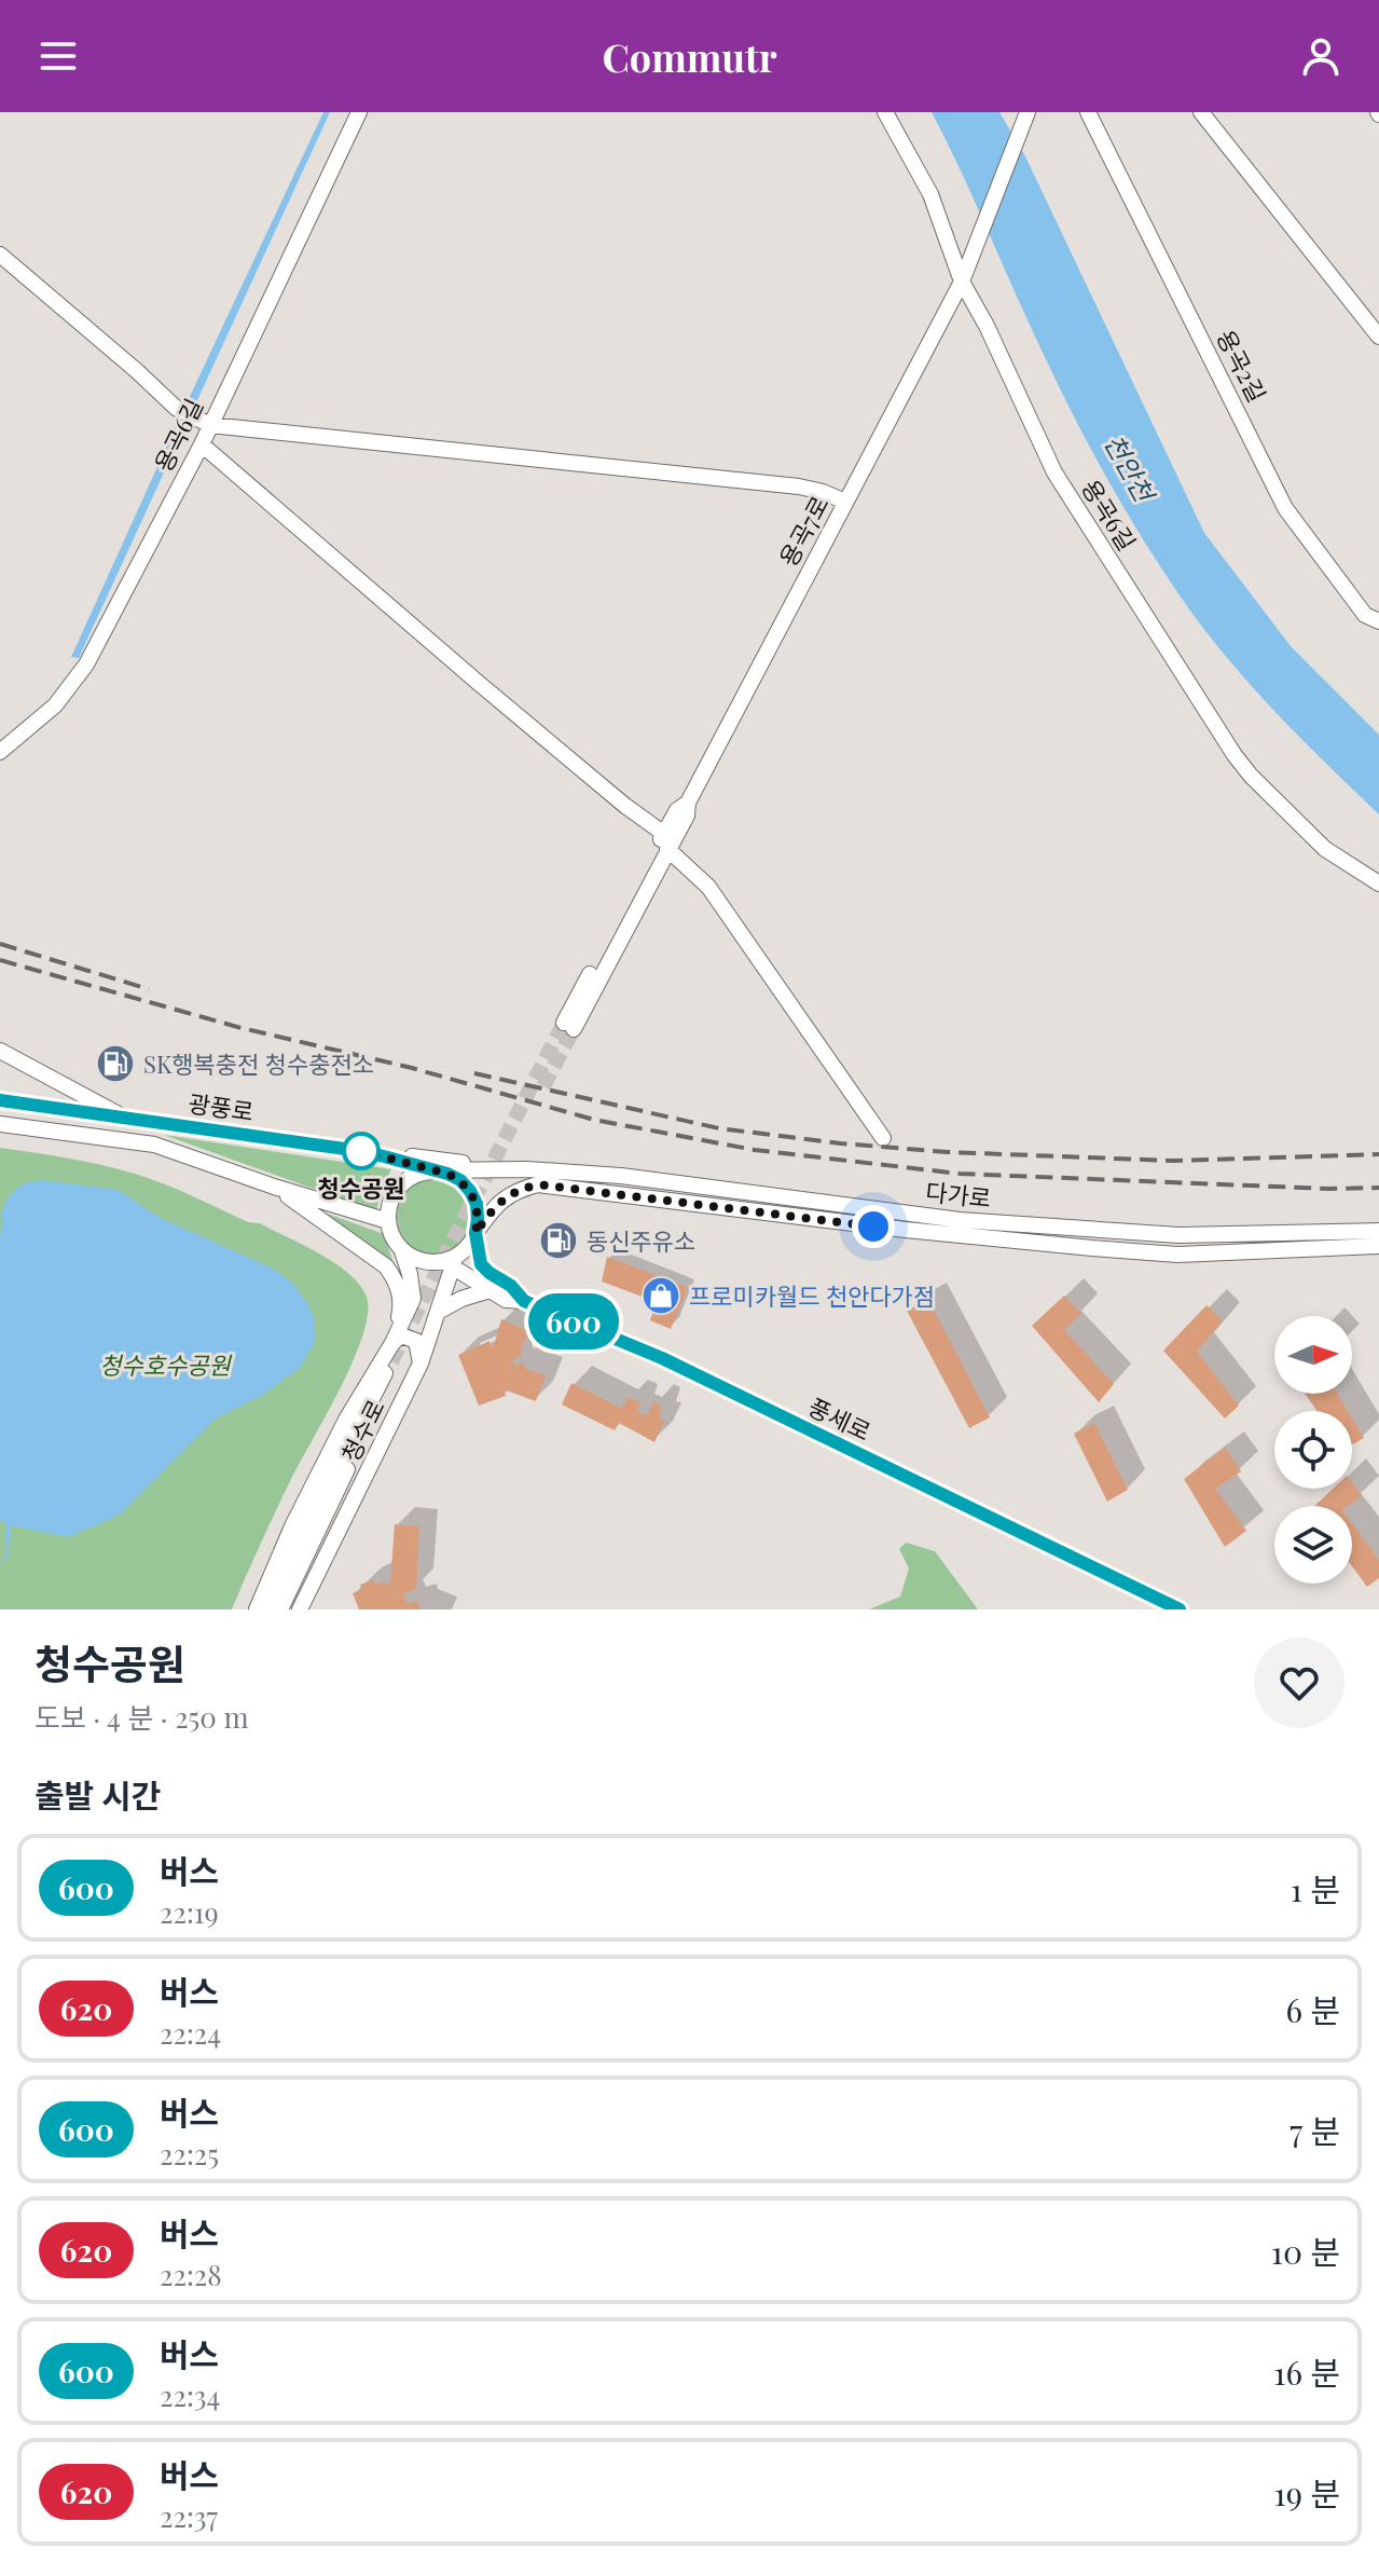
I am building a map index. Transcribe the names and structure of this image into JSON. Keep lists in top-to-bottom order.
{
  "streets": {
    "street": [
      "용곡2길",
      "용곡6길",
      "용곡7로",
      "광풍로",
      "다가로",
      "풍세로",
      "청수로"
    ]
  },
  "crossings": [
    ["용곡6길", "용곡7로"],
    ["광풍로", "다가로"],
    ["광풍로", "풍세로"],
    ["광풍로", "청수로"],
    ["다가로", "풍세로"],
    ["다가로", "청수로"],
    ["풍세로", "청수로"]
  ],
  "water": ["천안천"],
  "parks": ["청수호수공원"],
  "places": {
    "fuel station": ["SK행복충전 청수충전소", "동신주유소"],
    "other": ["청수공원"],
    "shop": ["프로미카월드 천안다가점"]
  },
  "lines": ["bus line 600"],
  "north": "right",
  "page": {
    "header": "Commutr",
    "on_map": "600",
    "heading": [
      ["청수공원", "도보 · 4 분 · 250 m"],
      "출발 시간"
    ],
    "list": [
      {
        "mark": "600",
        "name": "버스",
        "note": "22:19",
        "value": "1 분"
      },
      {
        "mark": "620",
        "name": "버스",
        "note": "22:24",
        "value": "6 분"
      },
      {
        "mark": "600",
        "name": "버스",
        "note": "22:25",
        "value": "7 분"
      },
      {
        "mark": "620",
        "name": "버스",
        "note": "22:28",
        "value": "10 분"
      },
      {
        "mark": "600",
        "name": "버스",
        "note": "22:34",
        "value": "16 분"
      },
      {
        "mark": "620",
        "name": "버스",
        "note": "22:37",
        "value": "19 분"
      }
    ]
  }
}
